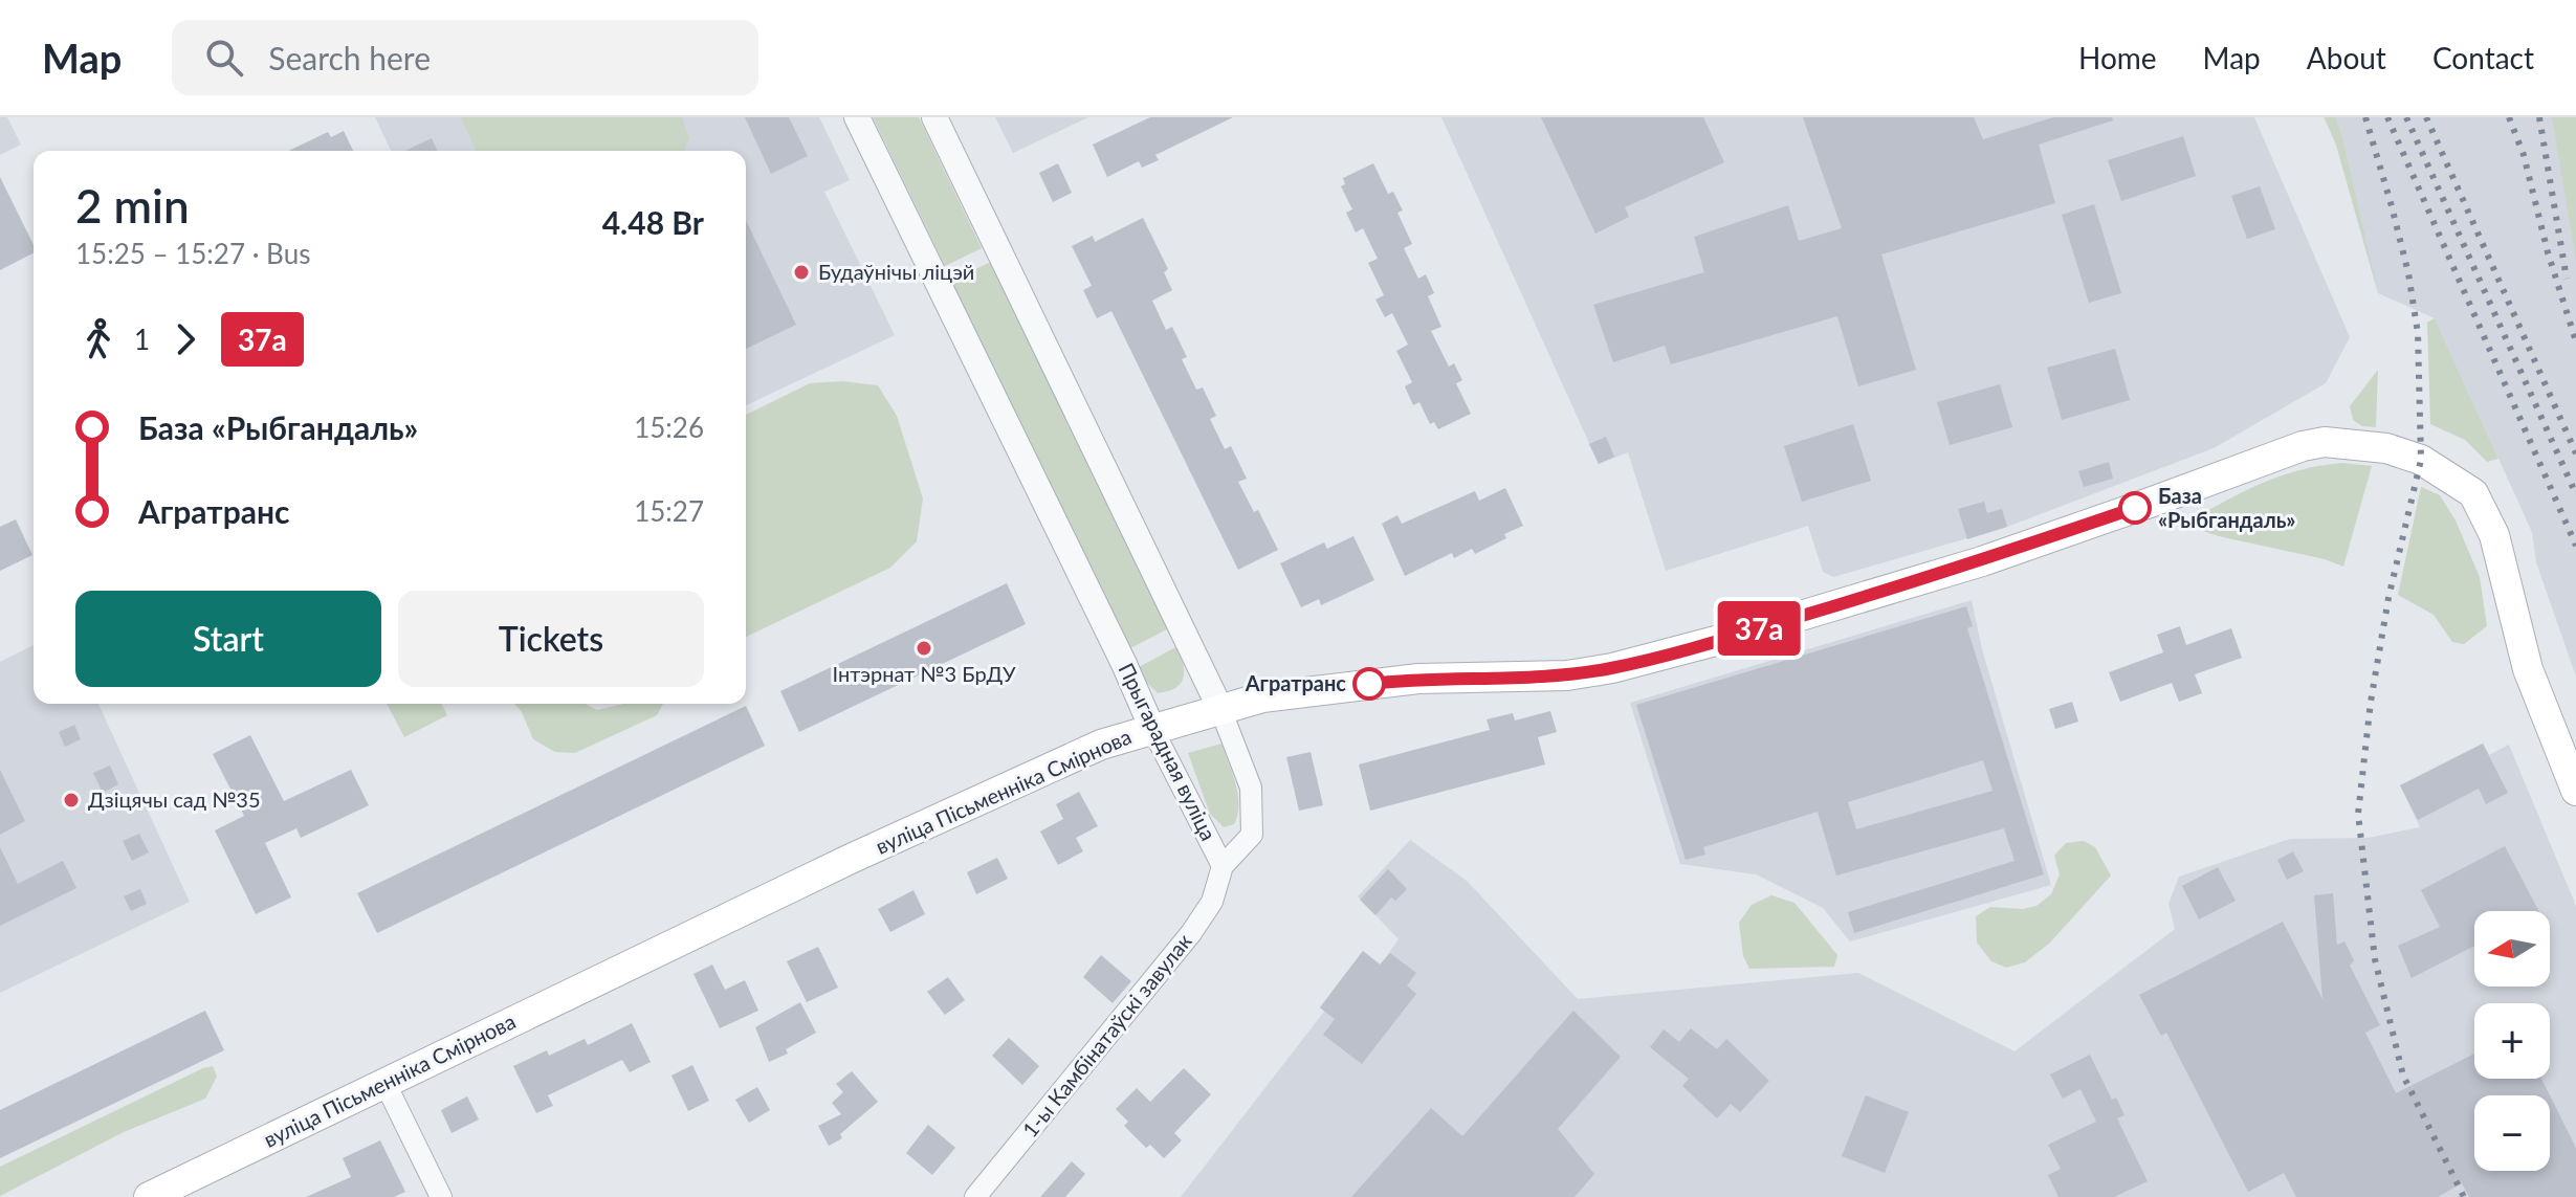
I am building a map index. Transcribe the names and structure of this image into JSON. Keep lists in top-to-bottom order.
{
  "streets": {
    "main road": ["вуліца Пісьменніка Смірнова"],
    "street": ["Прыгарадная вуліца", "1-ы Камбінатаўскі завулак"]
  },
  "crossings": [
    ["Прыгарадная вуліца", "вуліца Пісьменніка Смірнова"],
    ["Прыгарадная вуліца", "1-ы Камбінатаўскі завулак"]
  ],
  "places": [
    "Будаўнічы ліцэй",
    "База «Рыбгандаль»",
    "Інтэрнат №3 БрДУ",
    "Агратранс",
    "Дзіцячы сад №35"
  ],
  "lines": ["bus line 37а"],
  "north": "left",
  "page": {
    "header": "Map",
    "search": "Search here",
    "nav": [
      "Home",
      "Map",
      "About",
      "Contact"
    ],
    "on_map": "37а",
    "heading": ["2 min", "15:25 – 15:27 · Bus", "4.48 Br"],
    "legs": ["1", "37а"],
    "list": [
      {
        "name": "База «Рыбгандаль»",
        "value": "15:26"
      },
      {
        "name": "Агратранс",
        "value": "15:27"
      }
    ],
    "buttons": ["Start", "Tickets"],
    "map_buttons": ["+", "−"]
  }
}
